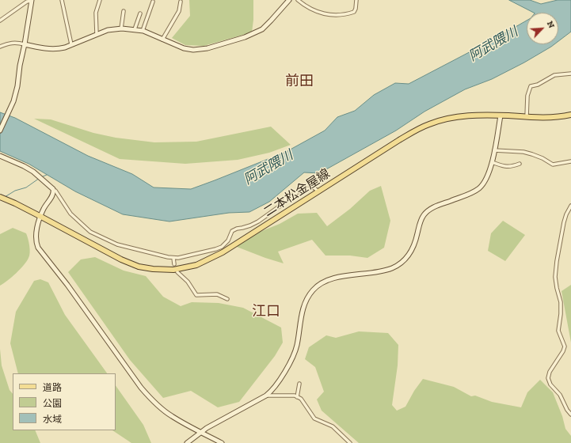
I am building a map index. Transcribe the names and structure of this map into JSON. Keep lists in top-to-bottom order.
{
  "streets": {
    "main road": ["二本松金屋線"]
  },
  "districts": ["前田", "江口"],
  "water": ["阿武隈川"],
  "legend": ["道路", "公園", "水域"],
  "north": "top right"
}
